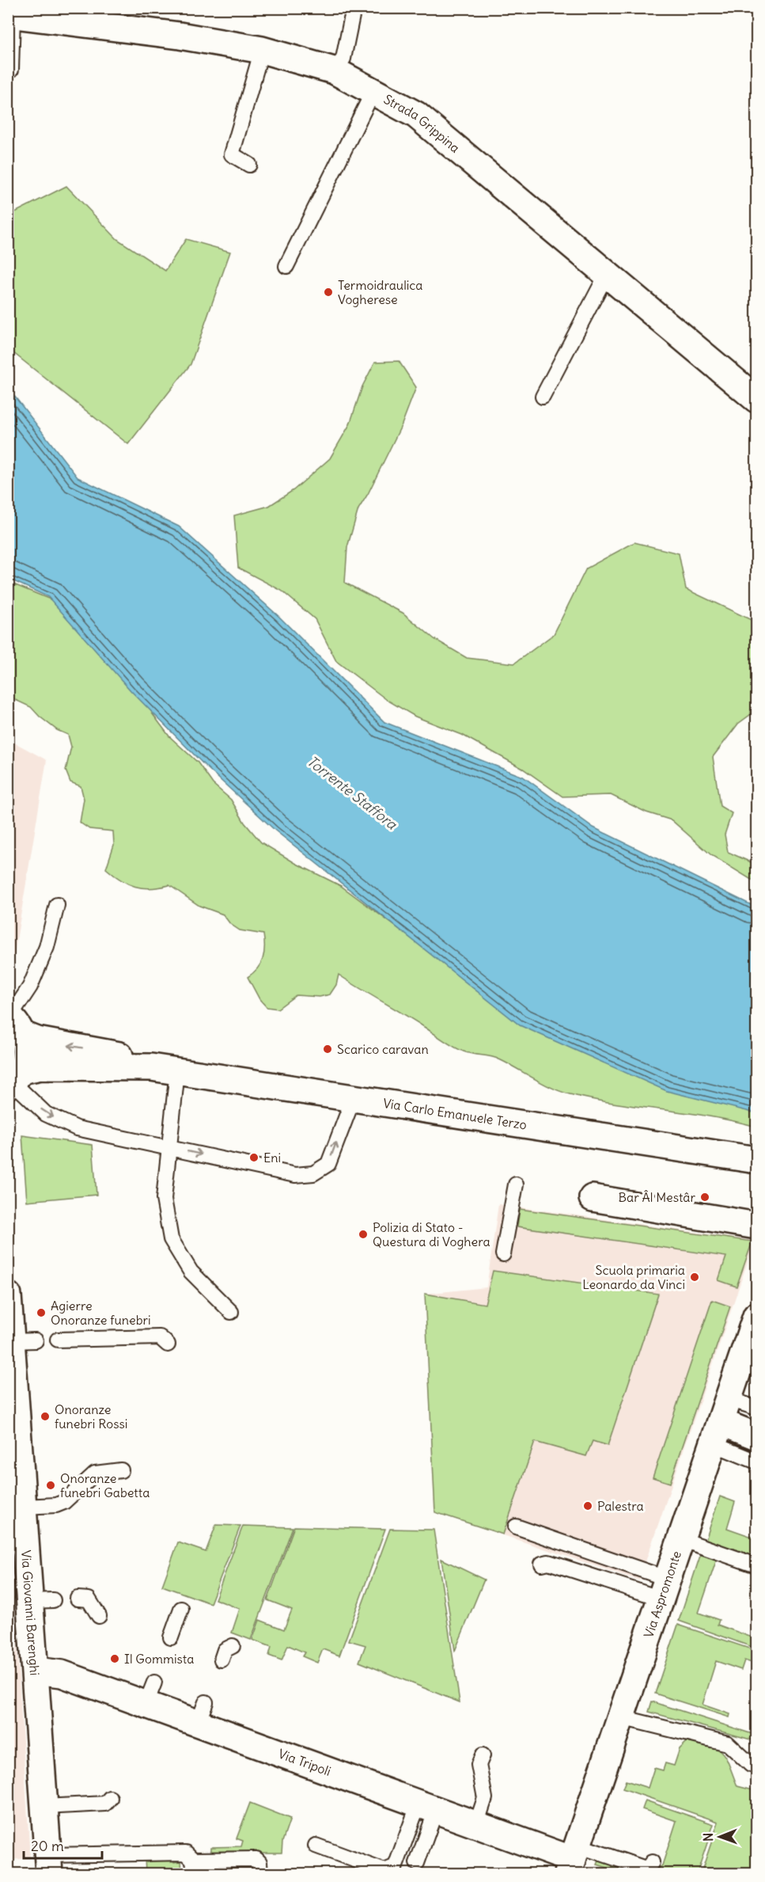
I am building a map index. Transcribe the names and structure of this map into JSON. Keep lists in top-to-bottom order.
{
  "streets": {
    "street": [
      "Strada Grippina",
      "Via Carlo Emanuele Terzo",
      "Via Aspromonte",
      "Via Giovanni Barenghi",
      "Via Tripoli"
    ]
  },
  "crossings": [
    ["Via Aspromonte", "Via Tripoli"],
    ["Via Giovanni Barenghi", "Via Tripoli"]
  ],
  "water": ["Torrente Staffora"],
  "places": [
    "Termoidraulica Vogherese",
    "Scarico caravan",
    "Eni",
    "Bar Âl Mestâr",
    "Polizia di Stato - Questura di Voghera",
    "Scuola primaria Leonardo da Vinci",
    "Agierre Onoranze funebri",
    "Onoranze funebri Rossi",
    "Onoranze funebri Gabetta",
    "Palestra",
    "Il Gommista"
  ],
  "scale_bar": "20 m",
  "north": "left"
}
